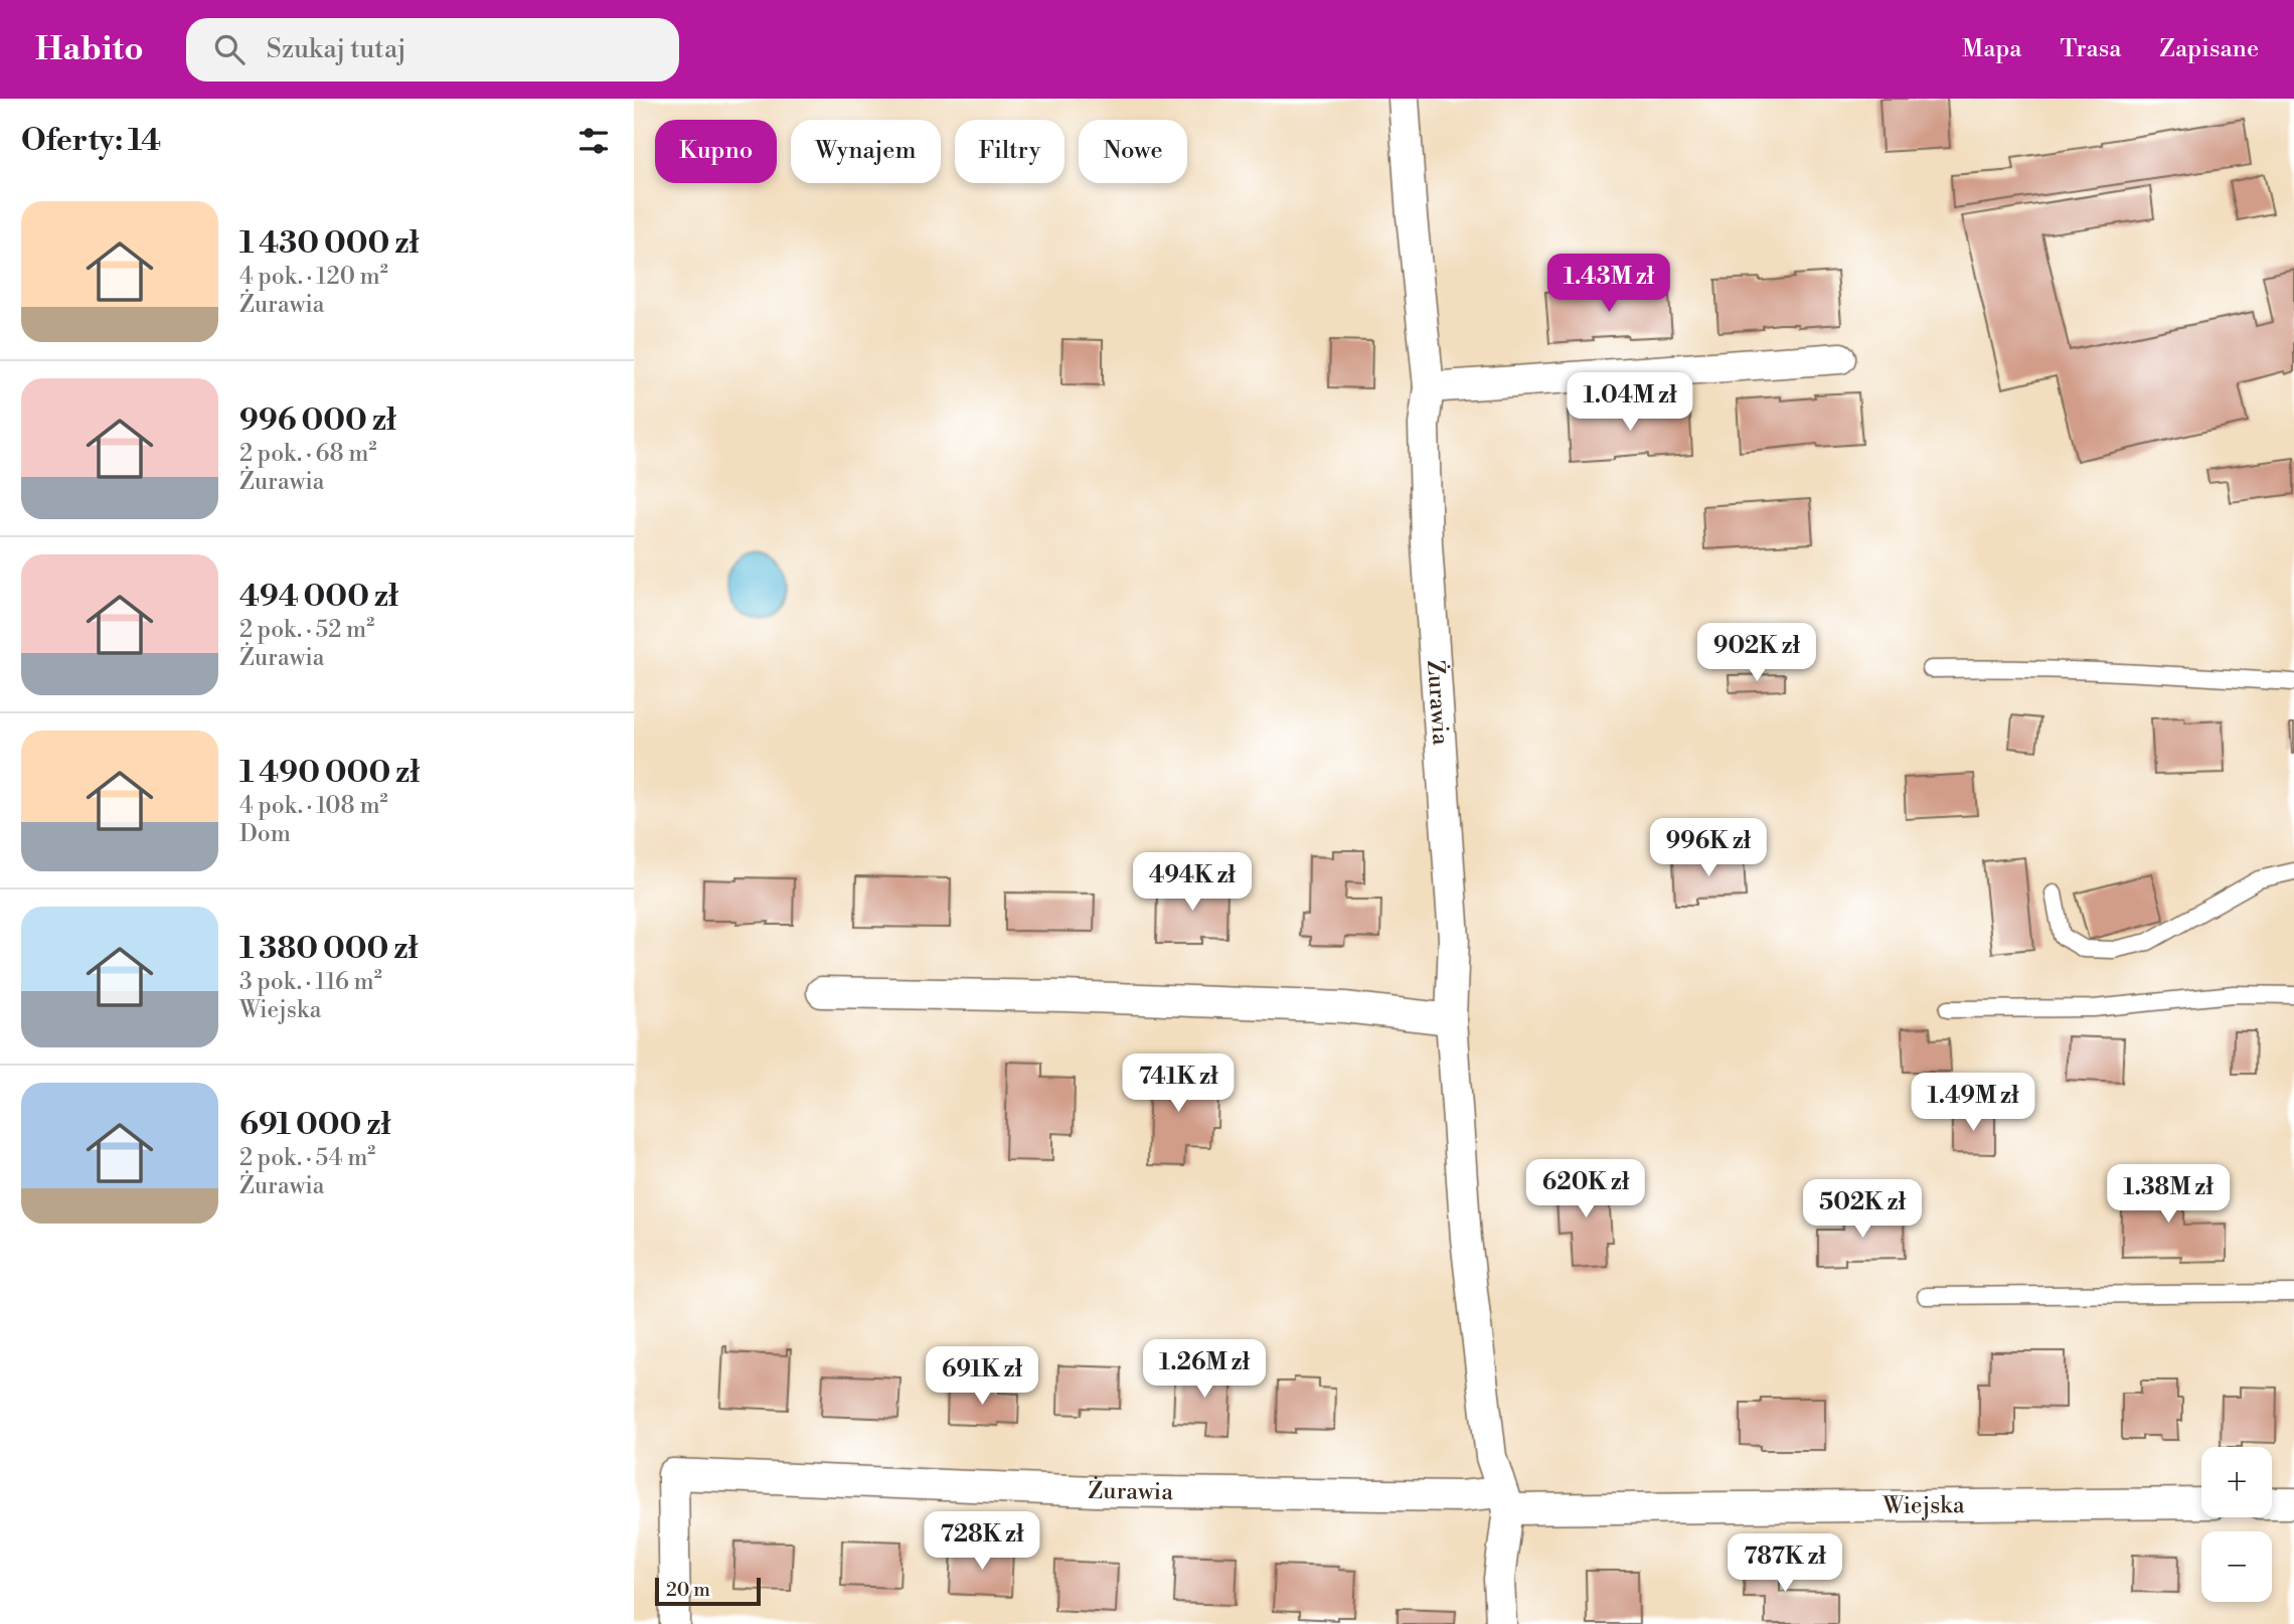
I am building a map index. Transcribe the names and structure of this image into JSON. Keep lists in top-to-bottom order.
{
  "streets": {
    "street": ["Żurawia", "Wiejska"]
  },
  "crossings": [
    ["Żurawia", "Wiejska"]
  ],
  "scale_bar": "20 m",
  "page": {
    "header": "Habito",
    "search": "Szukaj tutaj",
    "nav": ["Mapa", "Trasa", "Zapisane"],
    "heading": "Oferty: 14",
    "chip": [
      "Kupno",
      "Wynajem",
      "Filtry",
      "Nowe"
    ],
    "list": [
      {
        "name": "1 430 000 zł",
        "note": "4 pok. · 120 m² · Żurawia"
      },
      {
        "name": "996 000 zł",
        "note": "2 pok. · 68 m² · Żurawia"
      },
      {
        "name": "494 000 zł",
        "note": "2 pok. · 52 m² · Żurawia"
      },
      {
        "name": "1 490 000 zł",
        "note": "4 pok. · 108 m² · Dom"
      },
      {
        "name": "1 380 000 zł",
        "note": "3 pok. · 116 m² · Wiejska"
      },
      {
        "name": "691 000 zł",
        "note": "2 pok. · 54 m² · Żurawia"
      }
    ],
    "price": [
      "1.43M zł",
      "1.04M zł",
      "902K zł",
      "996K zł",
      "494K zł",
      "741K zł",
      "1.49M zł",
      "620K zł",
      "1.38M zł",
      "502K zł",
      "1.26M zł",
      "691K zł",
      "728K zł",
      "787K zł"
    ],
    "map_buttons": ["+", "−"],
    "scale": "20 m"
  }
}
